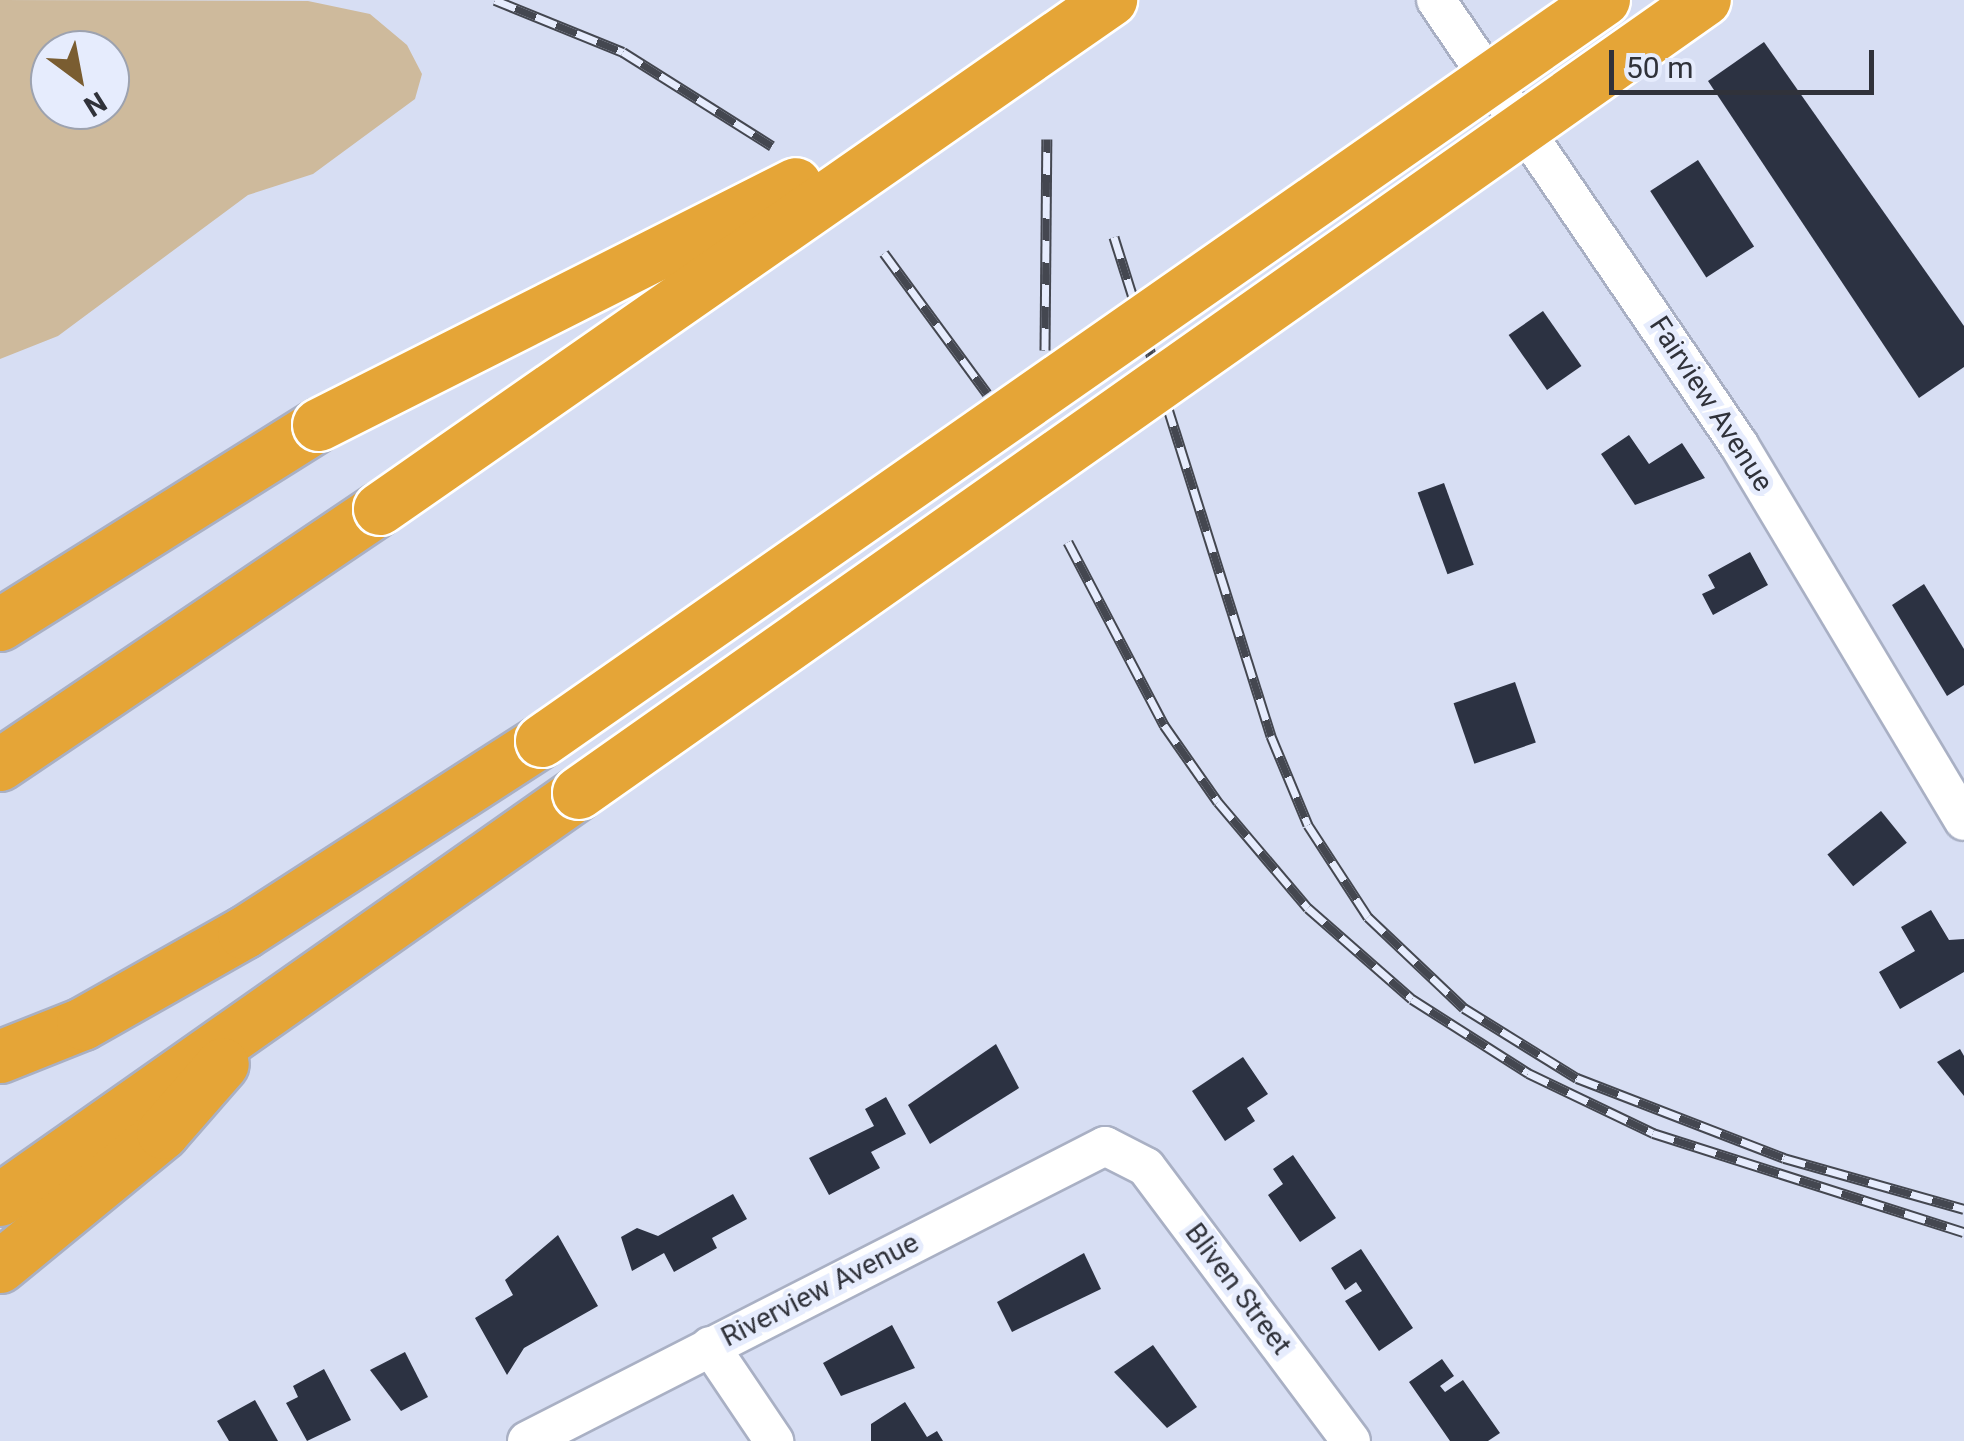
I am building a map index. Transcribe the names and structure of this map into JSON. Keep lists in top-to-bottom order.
{
  "streets": {
    "street": ["Fairview Avenue", "Bliven Street", "Riverview Avenue"]
  },
  "crossings": [
    ["Bliven Street", "Riverview Avenue"]
  ],
  "scale_bar": "50 m",
  "north": "bottom right"
}
